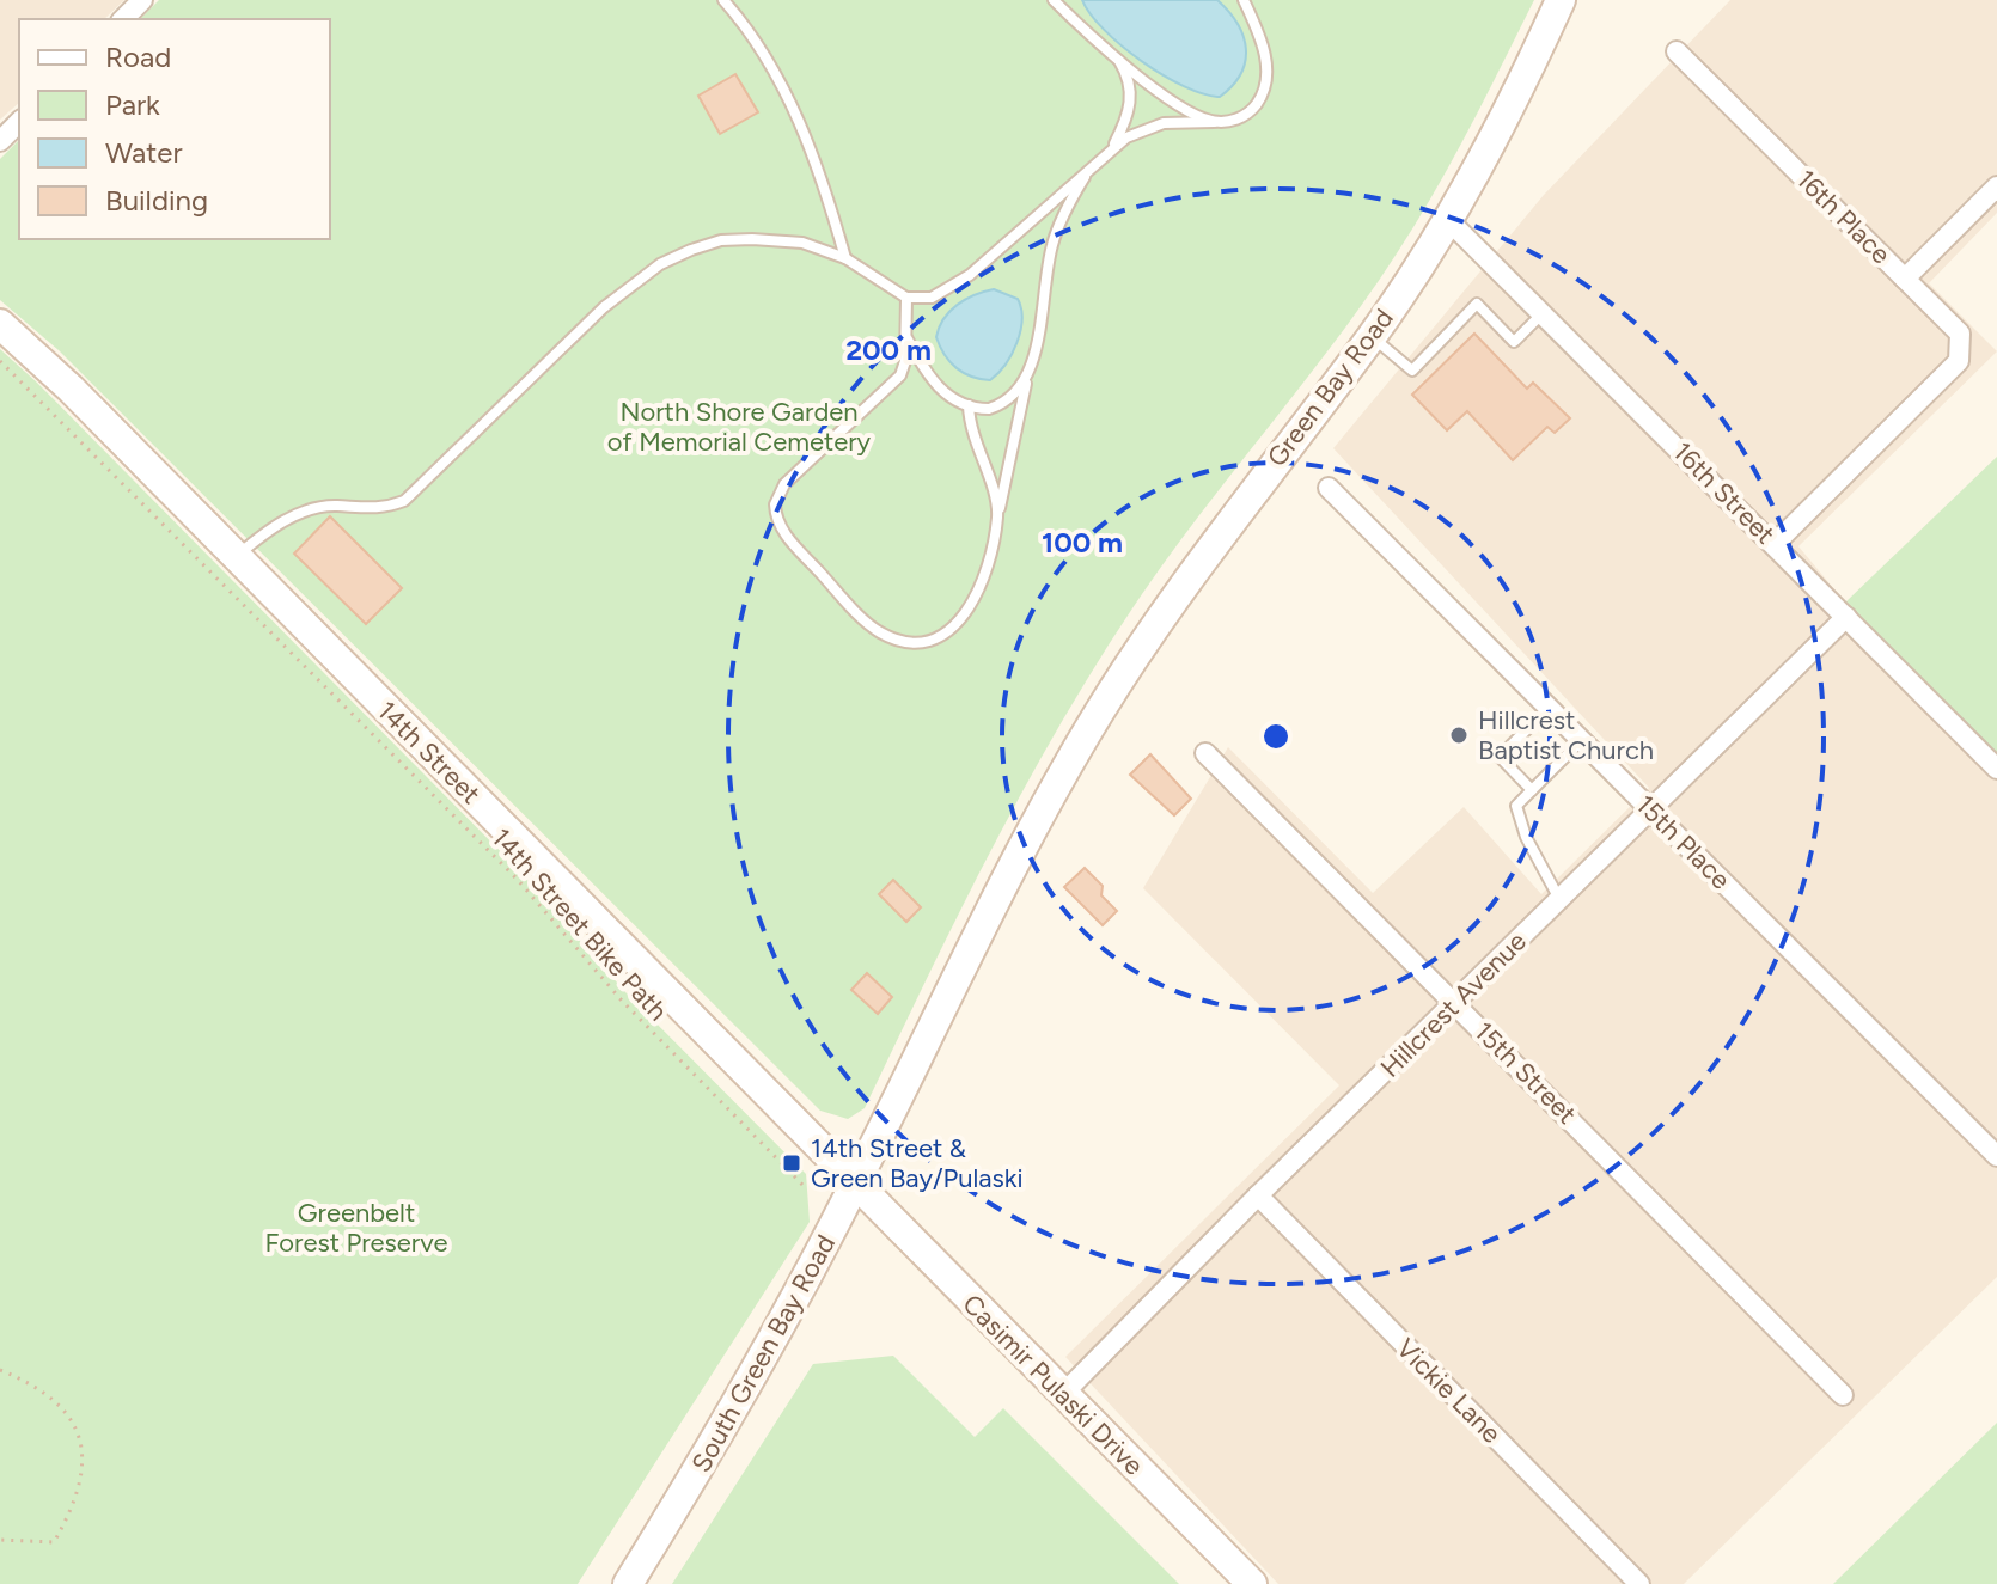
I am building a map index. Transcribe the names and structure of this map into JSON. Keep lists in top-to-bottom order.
{
  "streets": {
    "main road": [
      "Green Bay Road",
      "14th Street",
      "South Green Bay Road",
      "Casimir Pulaski Drive"
    ],
    "street": [
      "16th Place",
      "16th Street",
      "15th Place",
      "Hillcrest Avenue",
      "15th Street",
      "Vickie Lane"
    ],
    "path": ["14th Street Bike Path"]
  },
  "crossings": [
    ["16th Place", "16th Street"],
    ["Green Bay Road", "16th Street"],
    ["Green Bay Road", "South Green Bay Road"],
    ["16th Street", "Hillcrest Avenue"],
    ["14th Street", "South Green Bay Road"],
    ["14th Street", "Casimir Pulaski Drive"],
    ["15th Place", "Hillcrest Avenue"],
    ["Hillcrest Avenue", "15th Street"],
    ["Hillcrest Avenue", "Casimir Pulaski Drive"],
    ["Hillcrest Avenue", "Vickie Lane"],
    ["South Green Bay Road", "Casimir Pulaski Drive"]
  ],
  "parks": ["North Shore Garden of Memorial Cemetery", "Greenbelt Forest Preserve"],
  "places": {
    "other": ["Hillcrest Baptist Church"],
    "transit": ["14th Street & Green Bay/Pulaski"]
  },
  "legend": [
    "Road",
    "Park",
    "Water",
    "Building"
  ],
  "rings": ["200 m", "100 m"]
}
